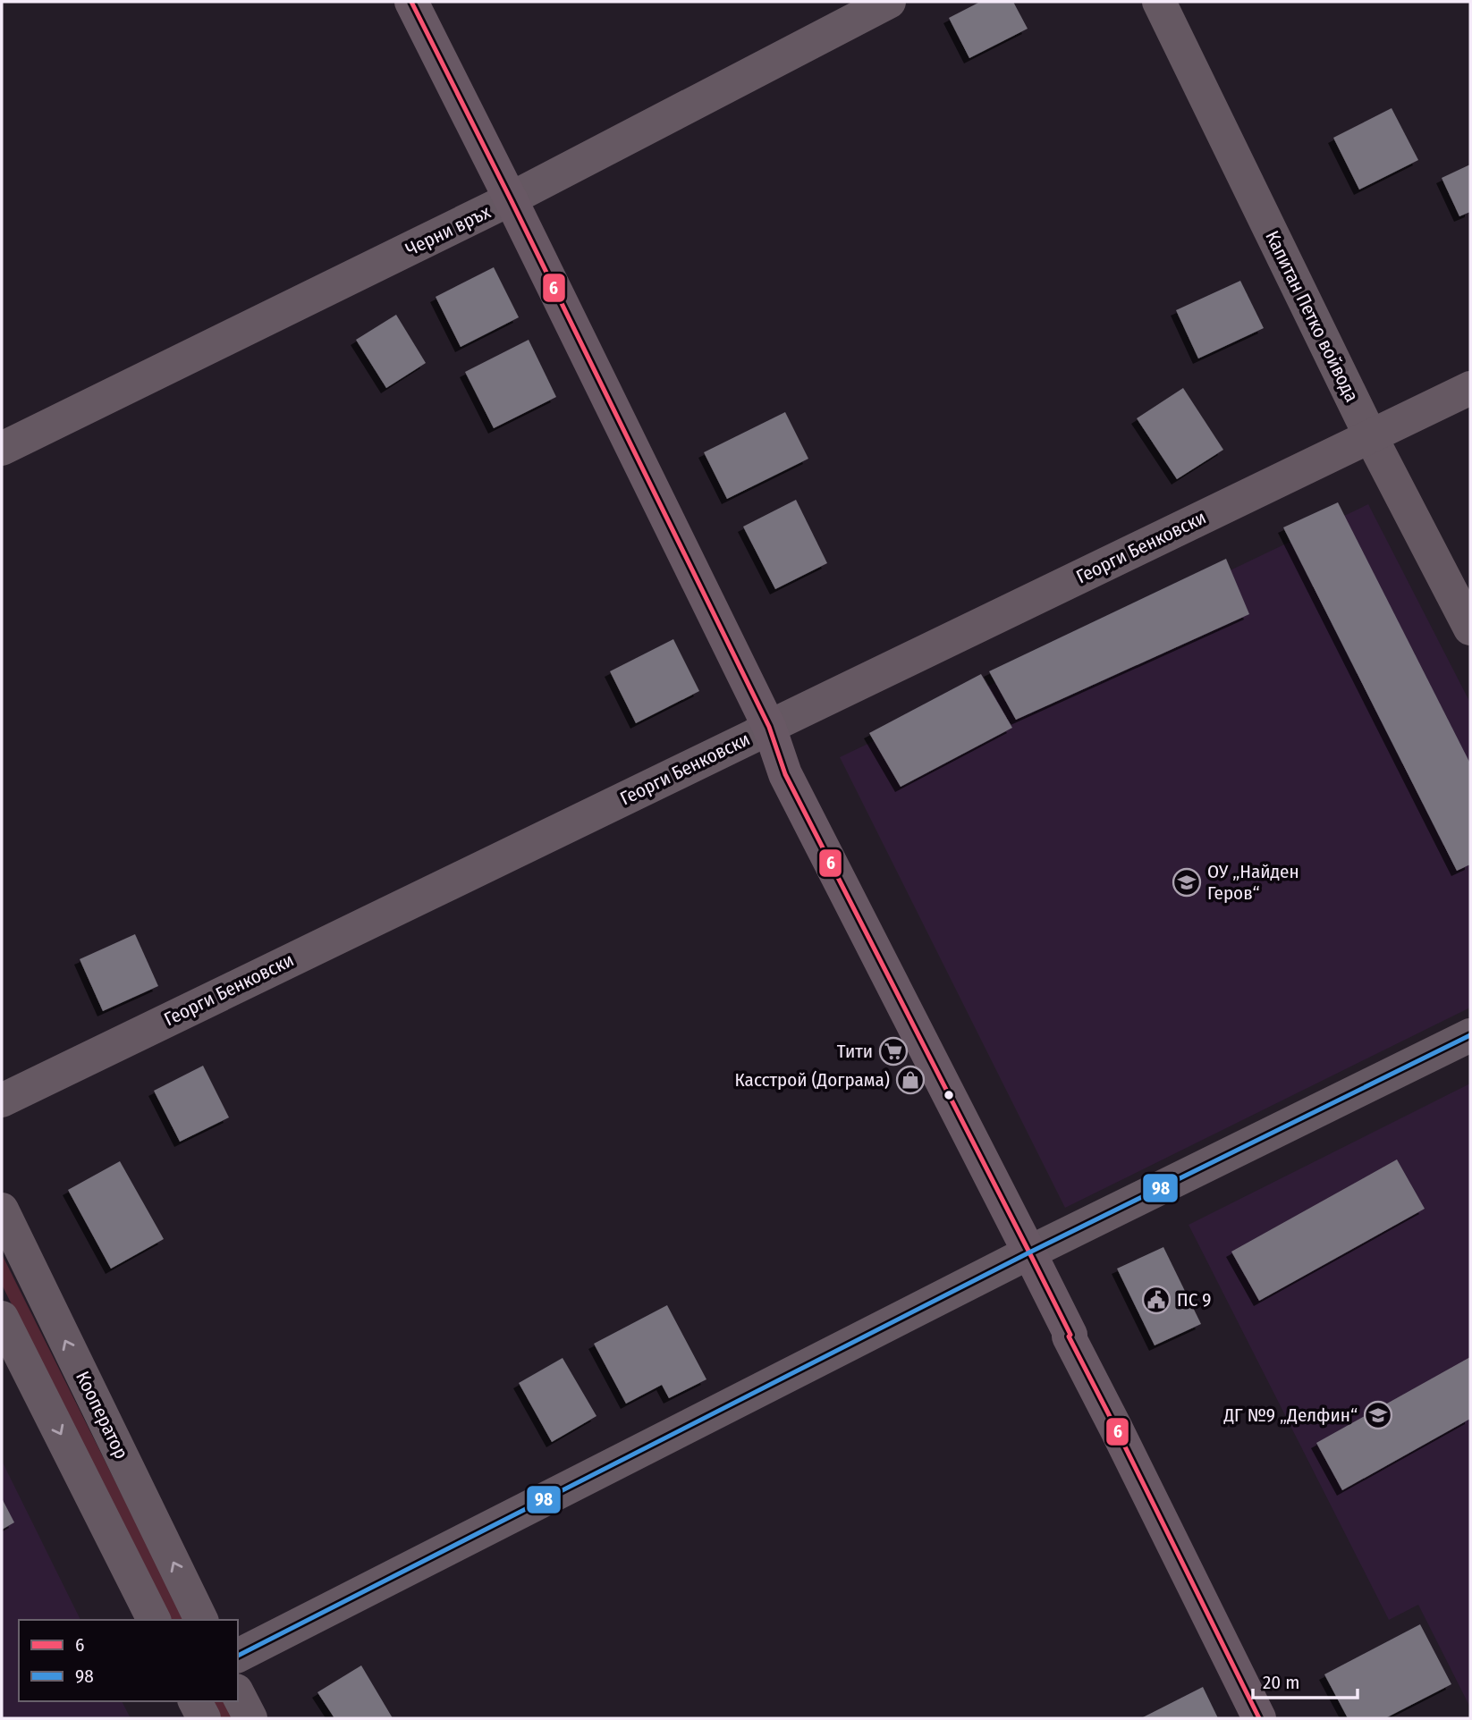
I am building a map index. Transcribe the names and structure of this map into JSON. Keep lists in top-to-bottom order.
{
  "streets": {
    "street": [
      "Черни връх",
      "Капитан Петко войвода",
      "Георги Бенковски",
      "Кооператор"
    ]
  },
  "crossings": [
    ["Капитан Петко войвода", "Георги Бенковски"]
  ],
  "places": {
    "school or university": ["ОУ „Найден Геров“", "ДГ №9 „Делфин“"],
    "supermarket": ["Тити"],
    "shop": ["Касстрой (Дограма)"],
    "public building": ["ПС 9"]
  },
  "lines": ["transit line 6", "transit line 98"],
  "legend": ["6", "98"],
  "scale_bar": "20 m"
}
